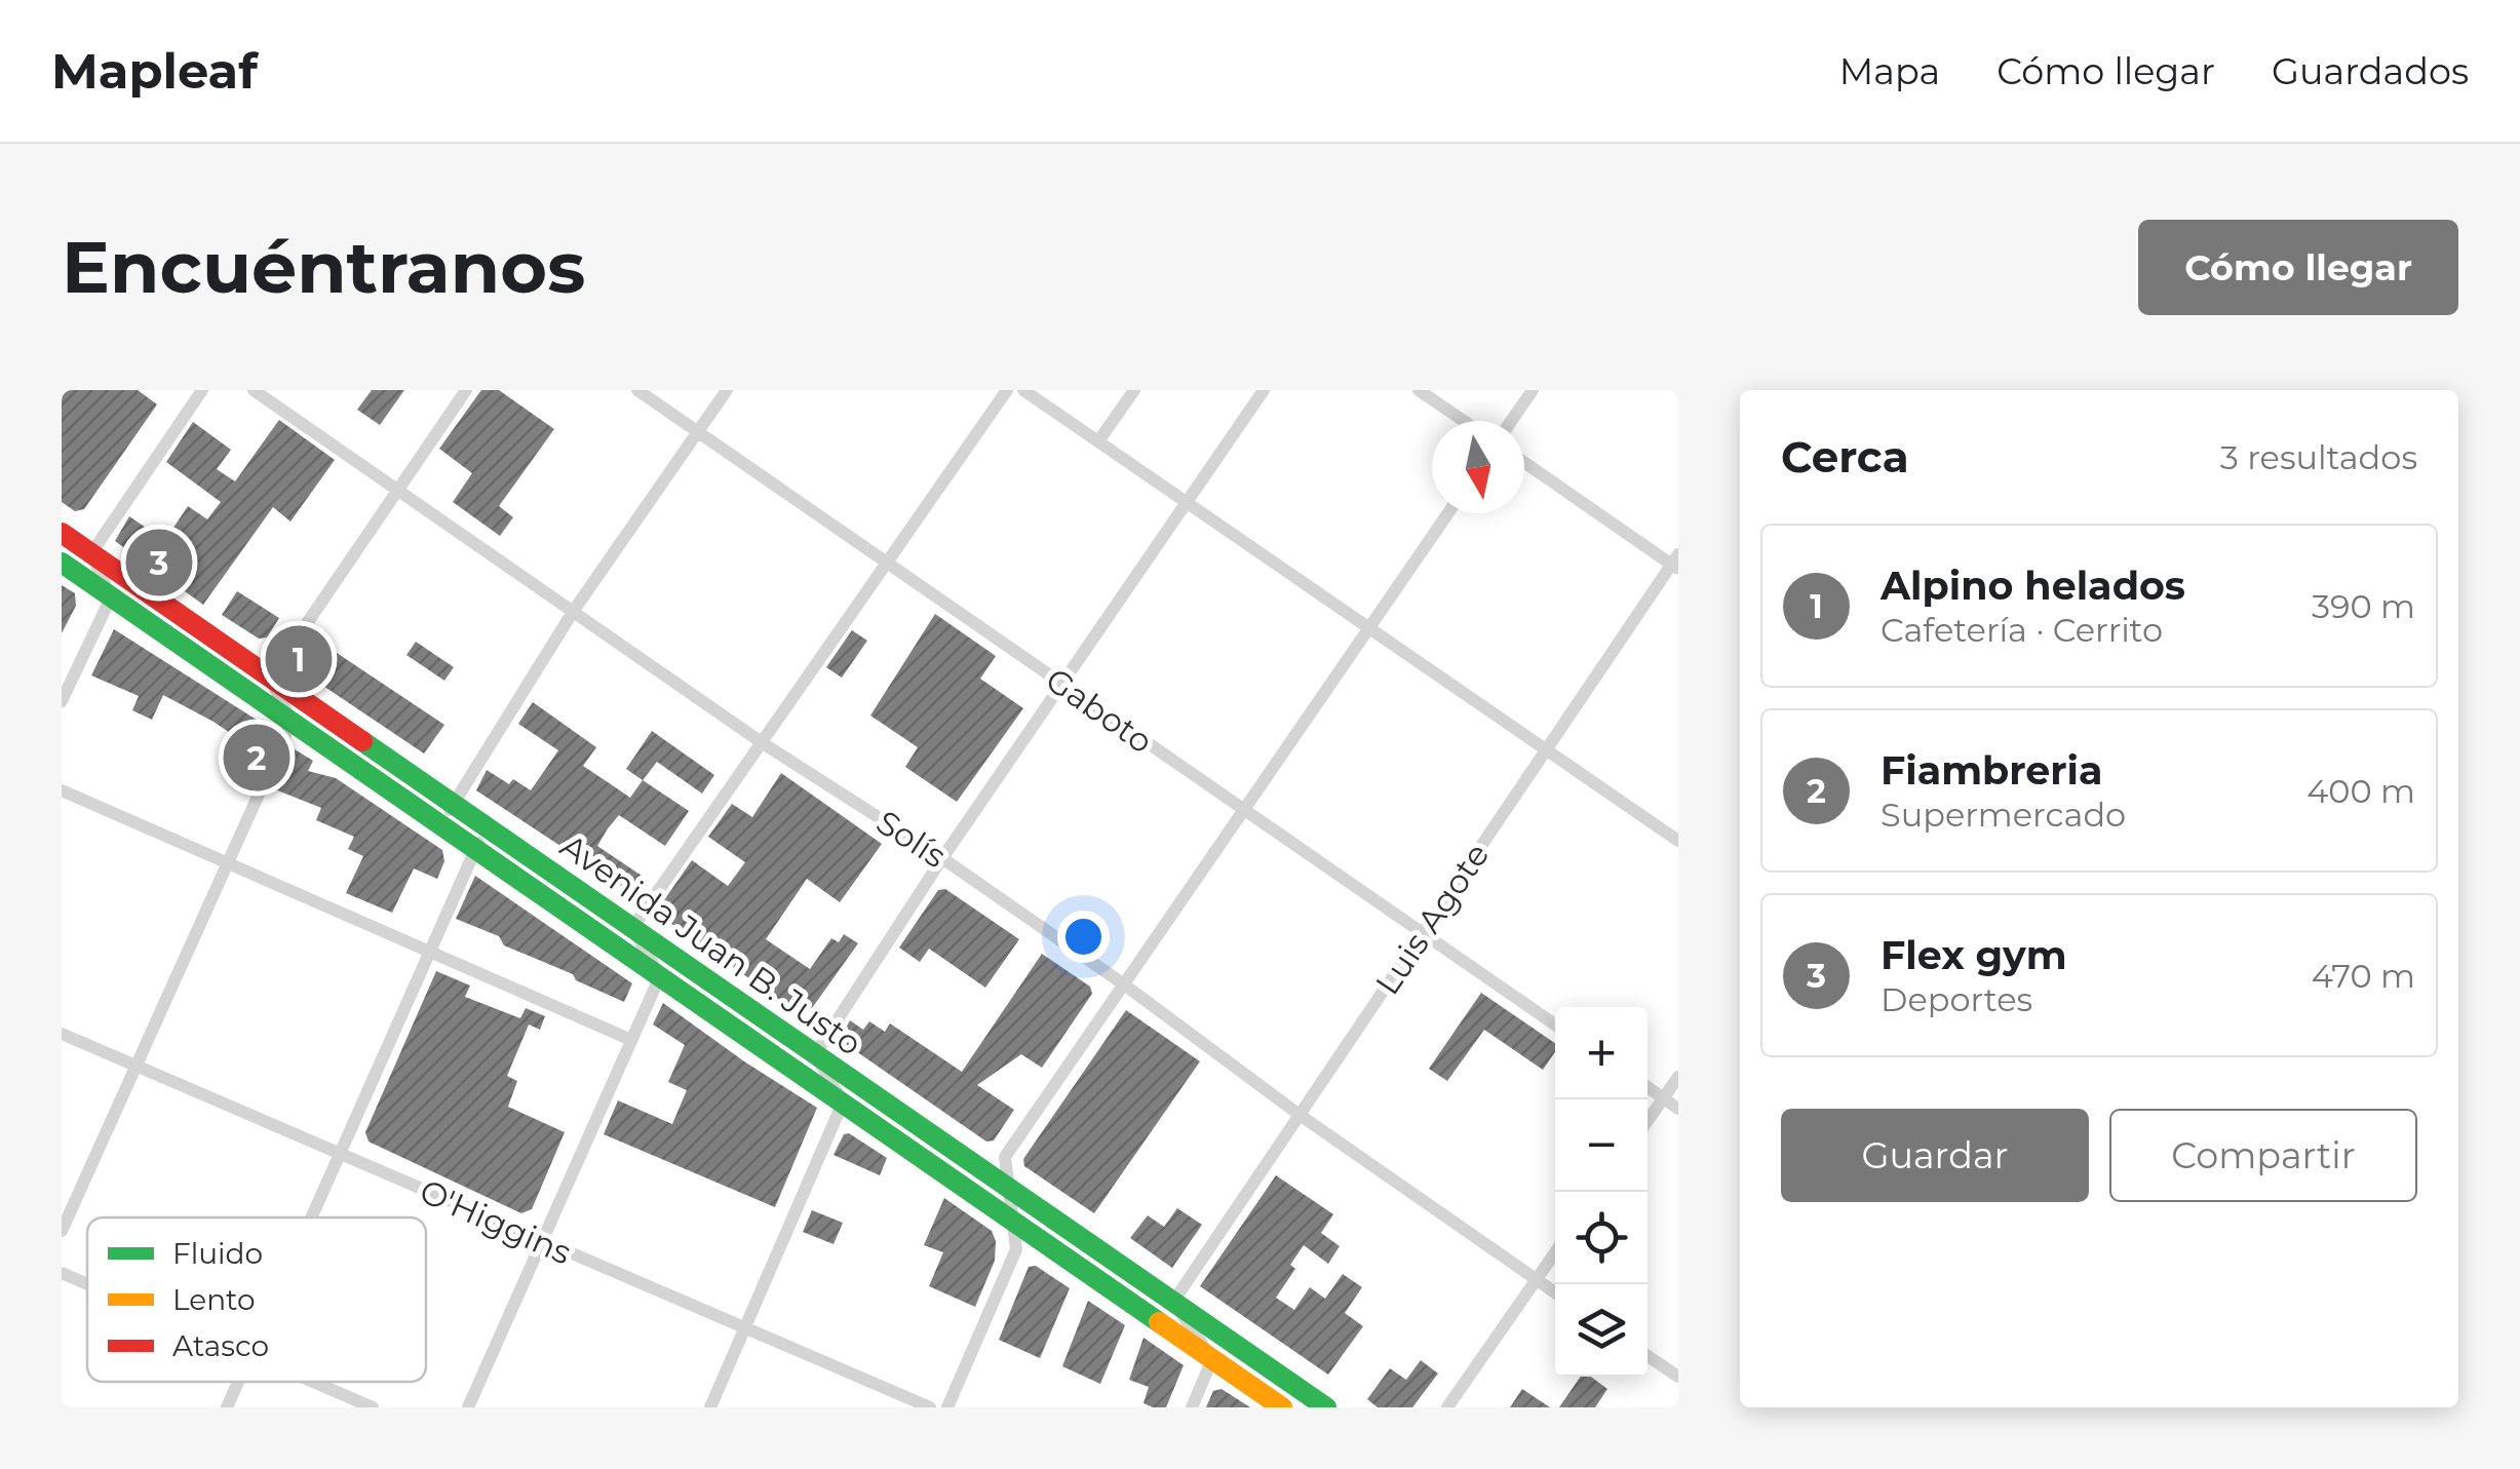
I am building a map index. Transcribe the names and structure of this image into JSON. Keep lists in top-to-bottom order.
{
  "streets": {
    "main road": ["Avenida Juan B. Justo"],
    "street": [
      "Gaboto",
      "Solís",
      "Luis Agote",
      "O'Higgins"
    ]
  },
  "crossings": [
    ["Gaboto", "Luis Agote"],
    ["Solís", "Luis Agote"],
    ["Luis Agote", "Avenida Juan B. Justo"]
  ],
  "legend": ["Fluido", "Lento", "Atasco"],
  "north": "bottom",
  "page": {
    "header": "Mapleaf",
    "nav": ["Mapa", "Cómo llegar", "Guardados"],
    "buttons": [
      "Cómo llegar",
      ["Guardar", "Compartir"]
    ],
    "title": "Encuéntranos",
    "heading": ["Cerca", "3 resultados"],
    "list": [
      {
        "mark": "1",
        "name": "Alpino helados",
        "note": "Cafetería · Cerrito",
        "value": "390 m"
      },
      {
        "mark": "2",
        "name": "Fiambreria",
        "note": "Supermercado",
        "value": "400 m"
      },
      {
        "mark": "3",
        "name": "Flex gym",
        "note": "Deportes",
        "value": "470 m"
      }
    ],
    "pins": ["3", "1", "2"],
    "map_buttons": ["+", "−"]
  }
}
